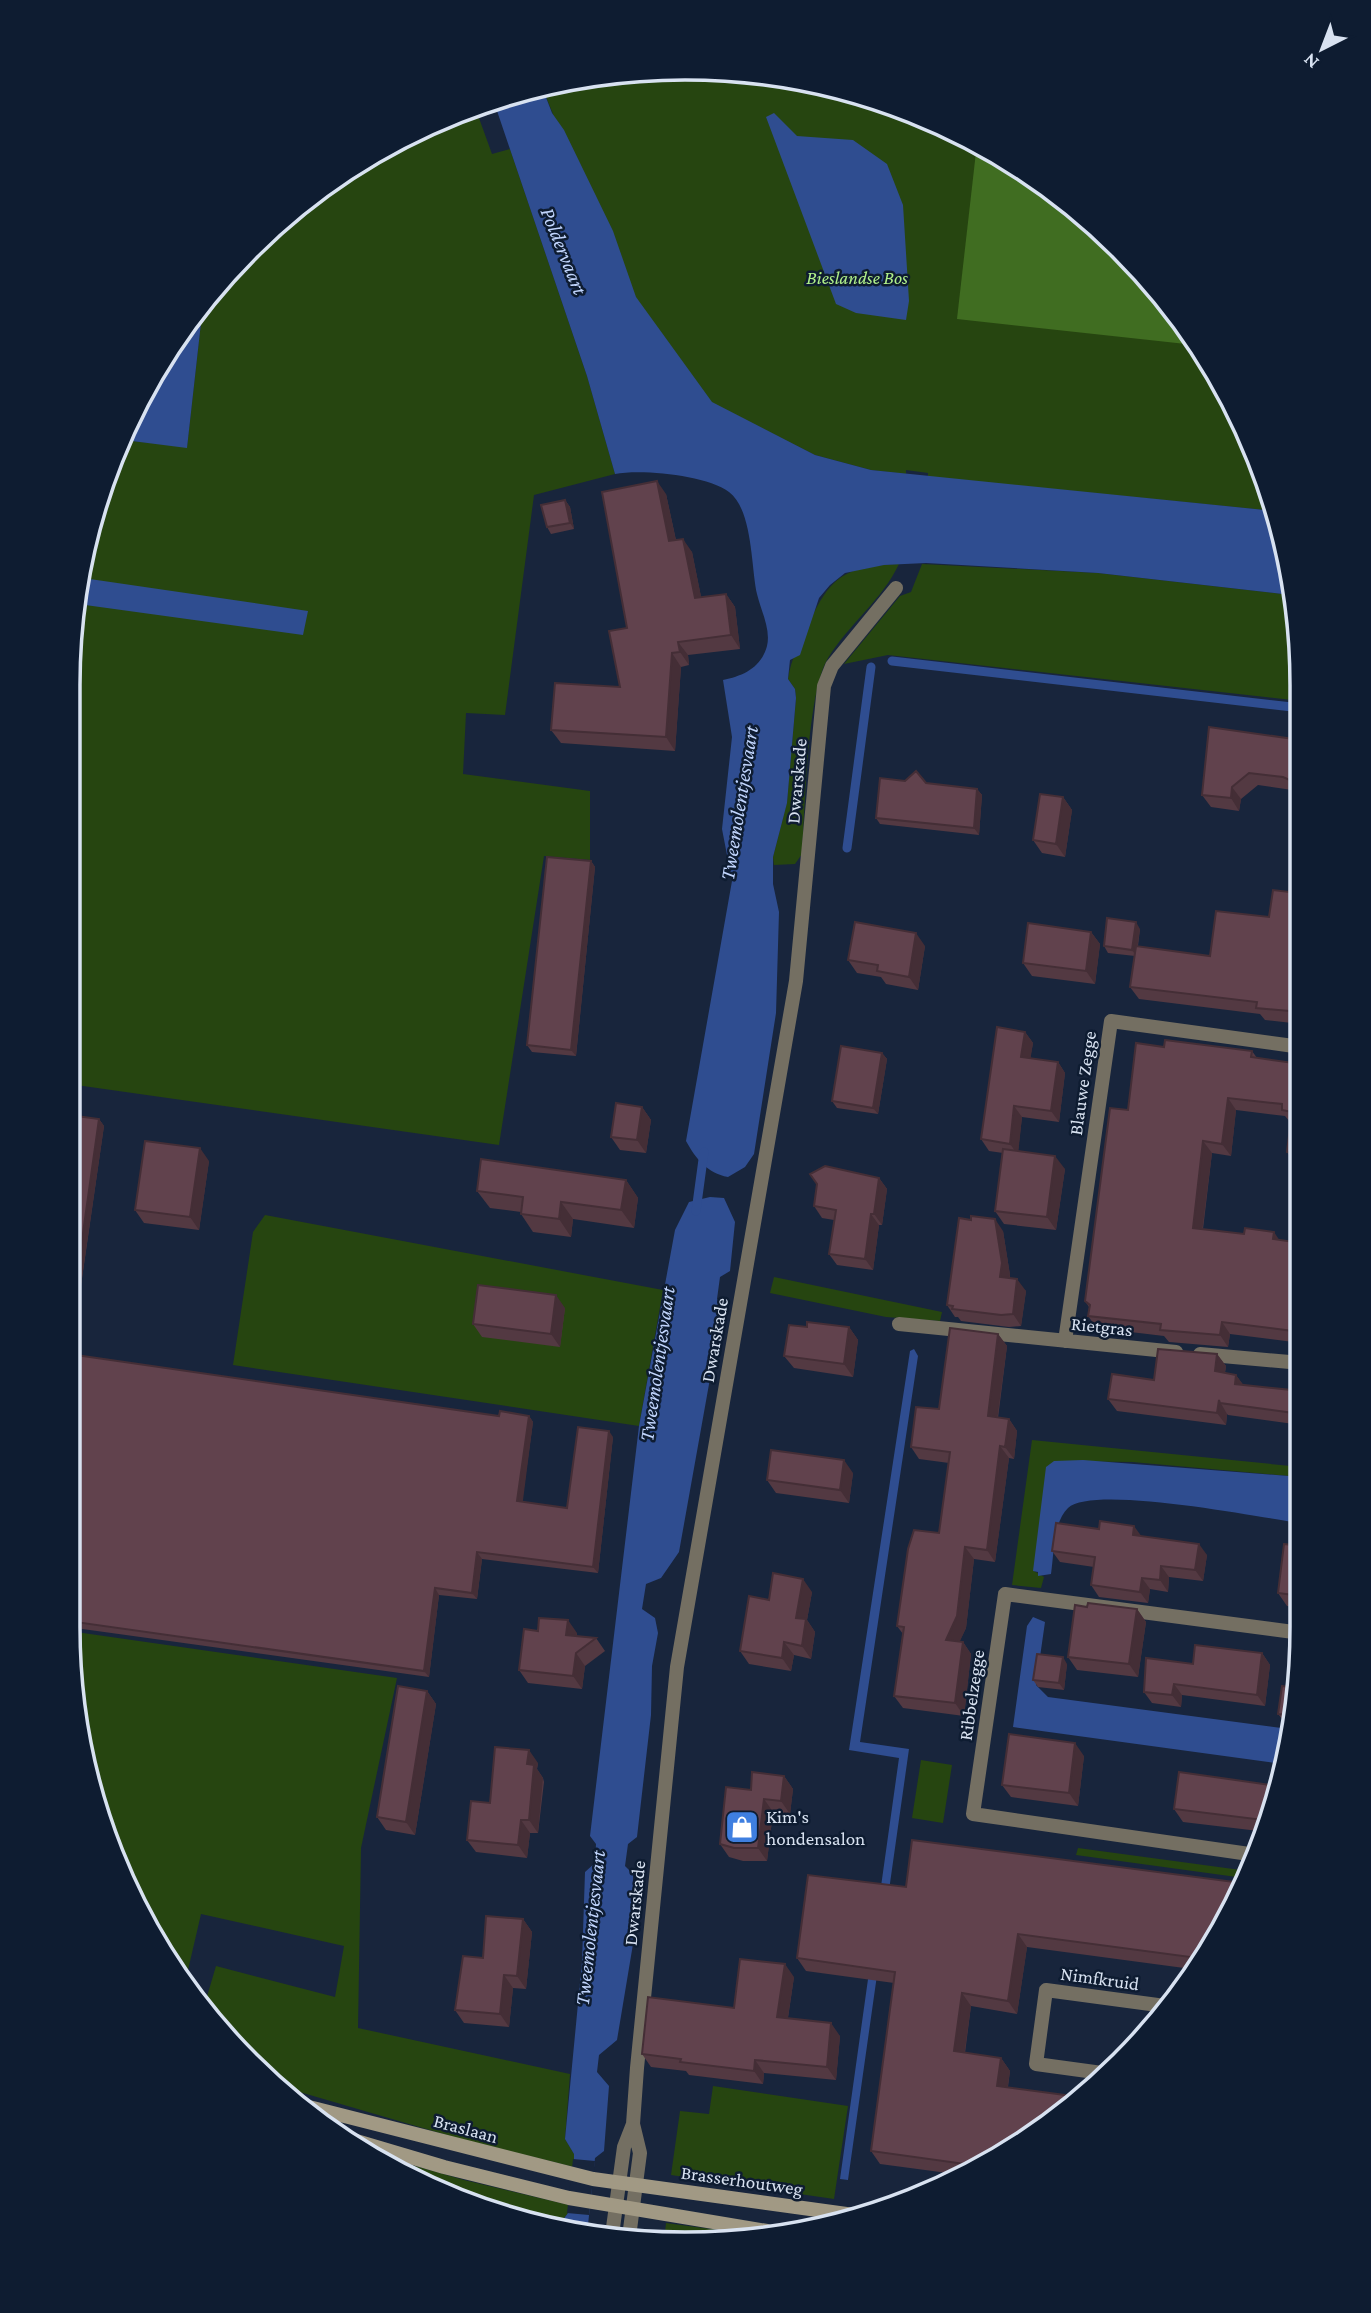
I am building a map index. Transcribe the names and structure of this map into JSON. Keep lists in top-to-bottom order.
{
  "streets": {
    "main road": ["Braslaan", "Brasserhoutweg"],
    "street": [
      "Dwarskade",
      "Blauwe Zegge",
      "Rietgras",
      "Ribbelzegge",
      "Nimfkruid"
    ]
  },
  "crossings": [
    ["Dwarskade", "Braslaan"],
    ["Dwarskade", "Brasserhoutweg"],
    ["Blauwe Zegge", "Rietgras"],
    ["Braslaan", "Brasserhoutweg"]
  ],
  "water": ["Poldervaart", "Tweemolentjesvaart"],
  "parks": ["Bieslandse Bos"],
  "places": {
    "shop": ["Kim's hondensalon"]
  },
  "north": "bottom left"
}
